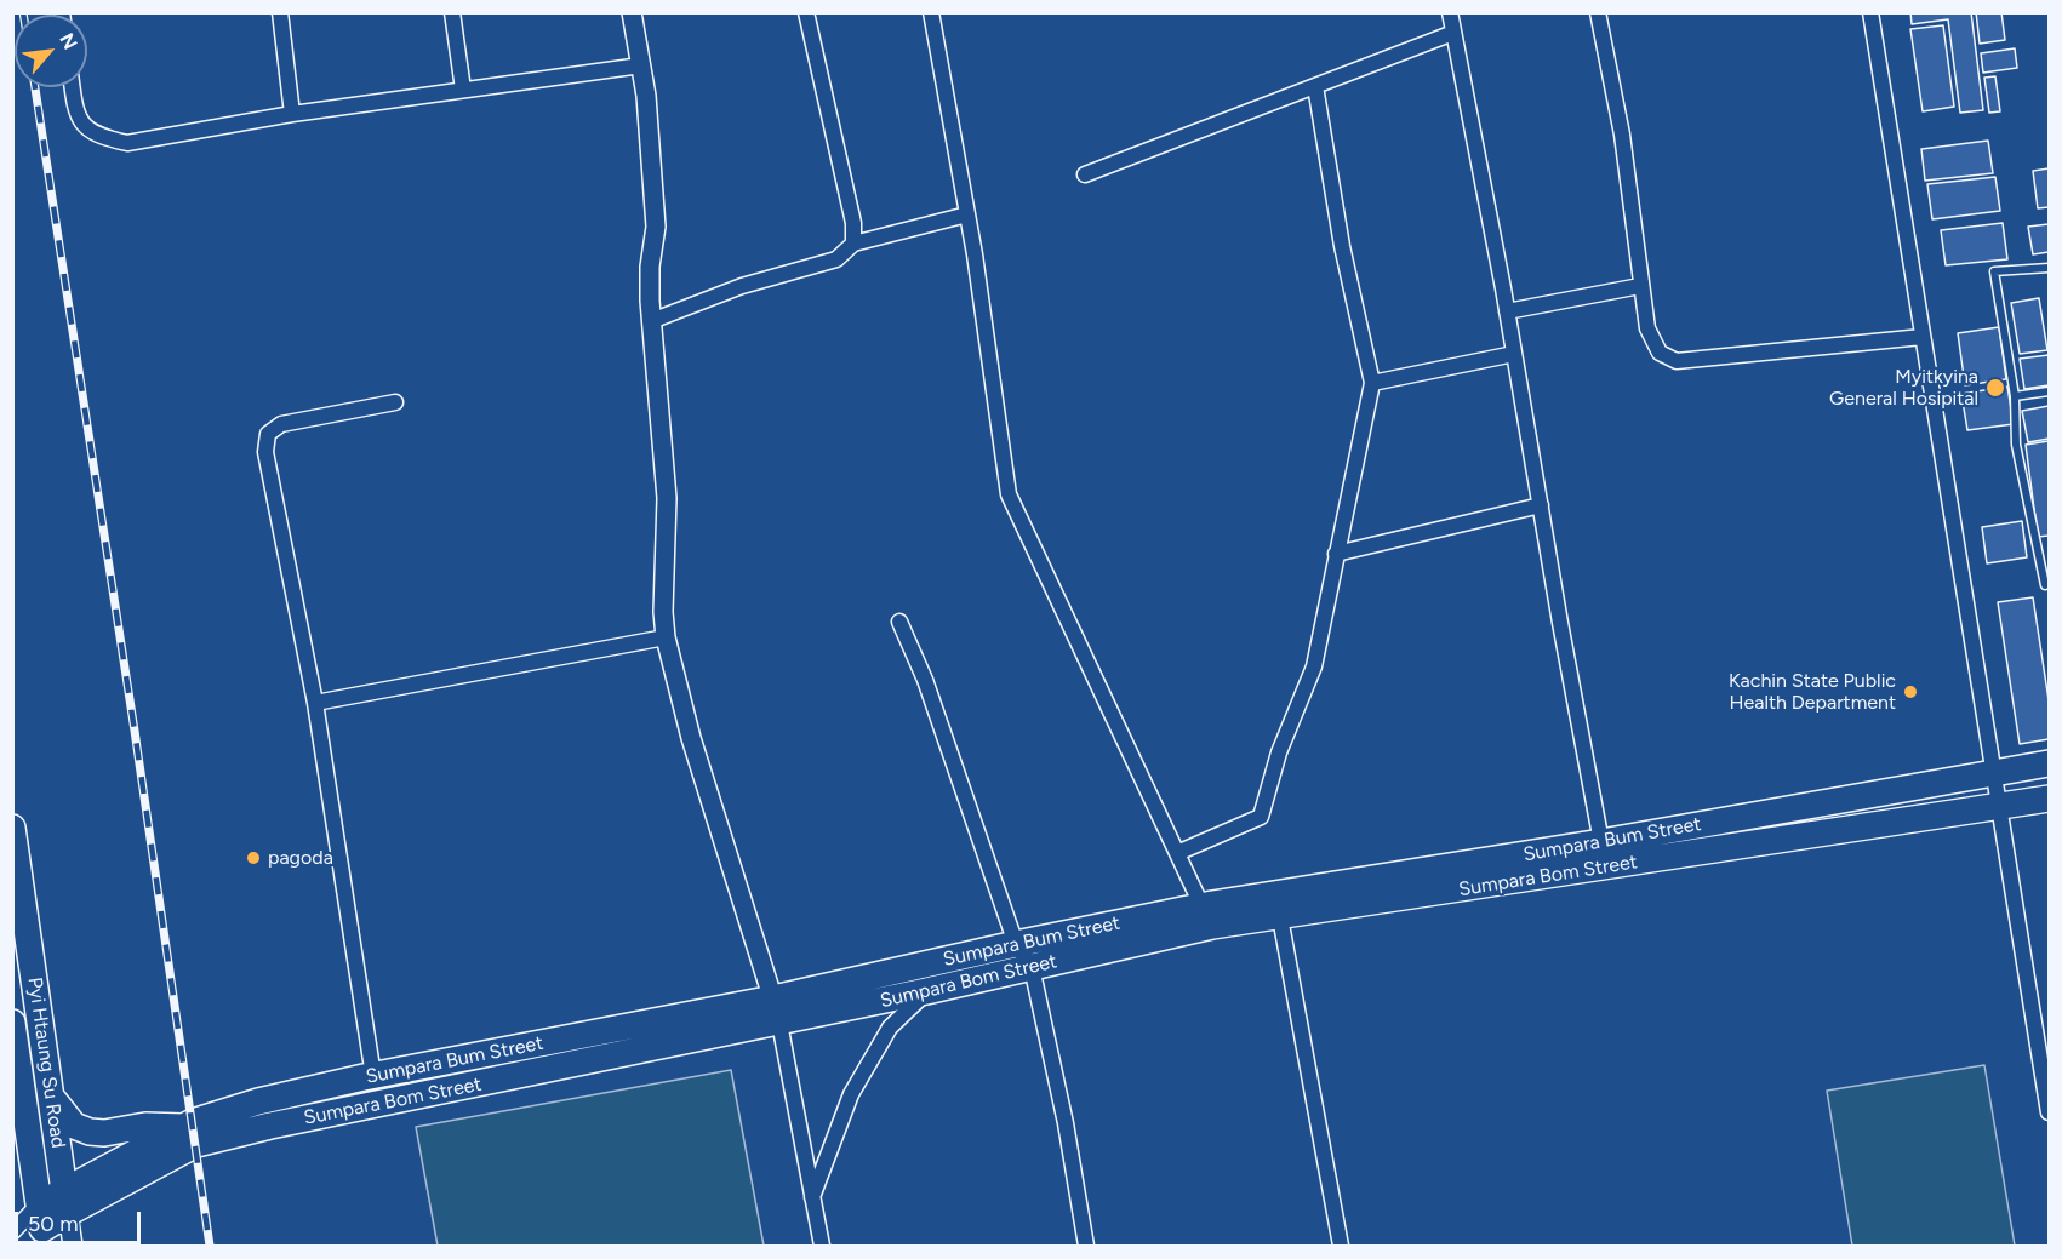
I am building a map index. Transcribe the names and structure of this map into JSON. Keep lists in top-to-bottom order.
{
  "streets": {
    "highway": ["Sumpara Bum Street", "Sumpara Bom Street", "Pyi Htaung Su Road"]
  },
  "crossings": [
    ["Sumpara Bum Street", "Sumpara Bom Street"],
    ["Sumpara Bum Street", "Pyi Htaung Su Road"],
    ["Sumpara Bom Street", "Pyi Htaung Su Road"]
  ],
  "places": ["Myitkyina General Hosipital", "Kachin State Public Health Department", "pagoda"],
  "scale_bar": "50 m",
  "north": "top right"
}
